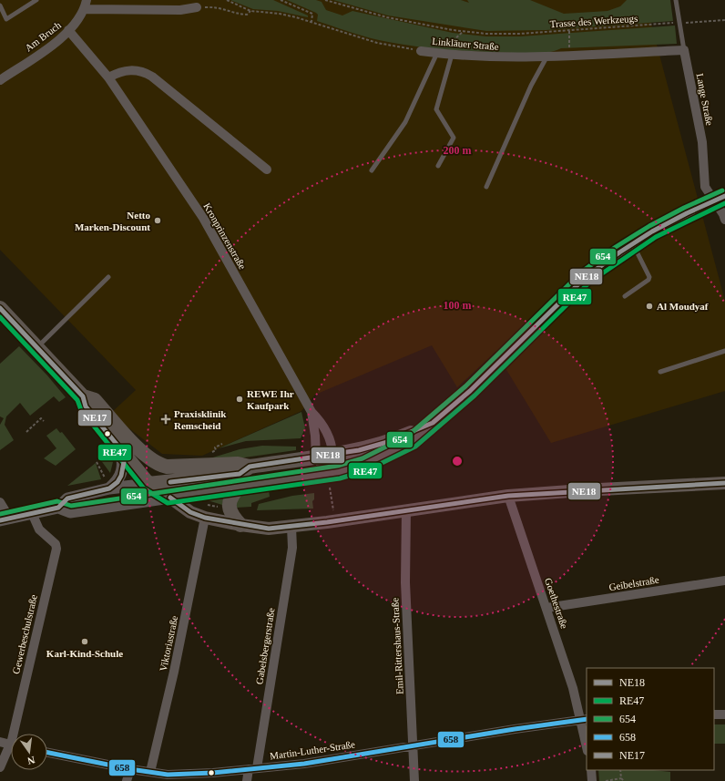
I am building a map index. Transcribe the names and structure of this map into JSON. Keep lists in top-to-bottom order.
{
  "streets": {
    "street": [
      "Am Bruch",
      "Linkläuer Straße",
      "Lange Straße",
      "Kronprinzenstraße",
      "Geibelstraße",
      "Goethestraße",
      "Gewerbeschulstraße",
      "Viktoriastraße",
      "Gabelsbergerstraße",
      "Emil-Rittershaus-Straße",
      "Martin-Luther-Straße"
    ],
    "path": ["Trasse des Werkzeugs"]
  },
  "crossings": [
    ["Am Bruch", "Kronprinzenstraße"],
    ["Linkläuer Straße", "Lange Straße"],
    ["Geibelstraße", "Goethestraße"],
    ["Goethestraße", "Martin-Luther-Straße"],
    ["Viktoriastraße", "Martin-Luther-Straße"],
    ["Gabelsbergerstraße", "Martin-Luther-Straße"],
    ["Emil-Rittershaus-Straße", "Martin-Luther-Straße"]
  ],
  "places": {
    "other": [
      "Netto Marken-Discount",
      "Al Moudyaf",
      "REWE Ihr Kaufpark",
      "Karl-Kind-Schule"
    ],
    "health": ["Praxisklinik Remscheid"]
  },
  "lines": [
    "transit line 654",
    "transit line NE18",
    "transit line RE47",
    "transit line NE17",
    "transit line 658"
  ],
  "legend": [
    "NE18",
    "RE47",
    "654",
    "658",
    "NE17"
  ],
  "north": "bottom",
  "rings": ["200 m", "100 m"]
}
